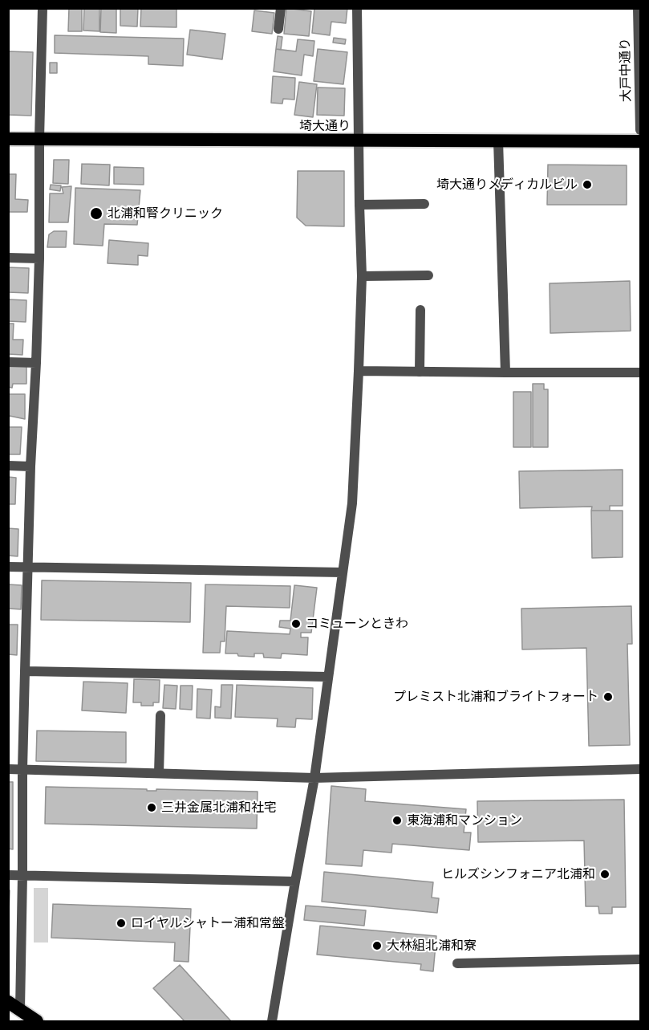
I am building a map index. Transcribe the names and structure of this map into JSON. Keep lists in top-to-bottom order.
{
  "streets": {
    "highway": ["埼大通り"],
    "street": ["大戸中通り"]
  },
  "places": [
    "埼大通りメディカルビル",
    "北浦和腎クリニック",
    "コミューンときわ",
    "プレミスト北浦和ブライトフォート",
    "三井金属北浦和社宅",
    "東海浦和マンション",
    "ヒルズシンフォニア北浦和",
    "ロイヤルシャトー浦和常盤",
    "大林組北浦和寮"
  ]
}
